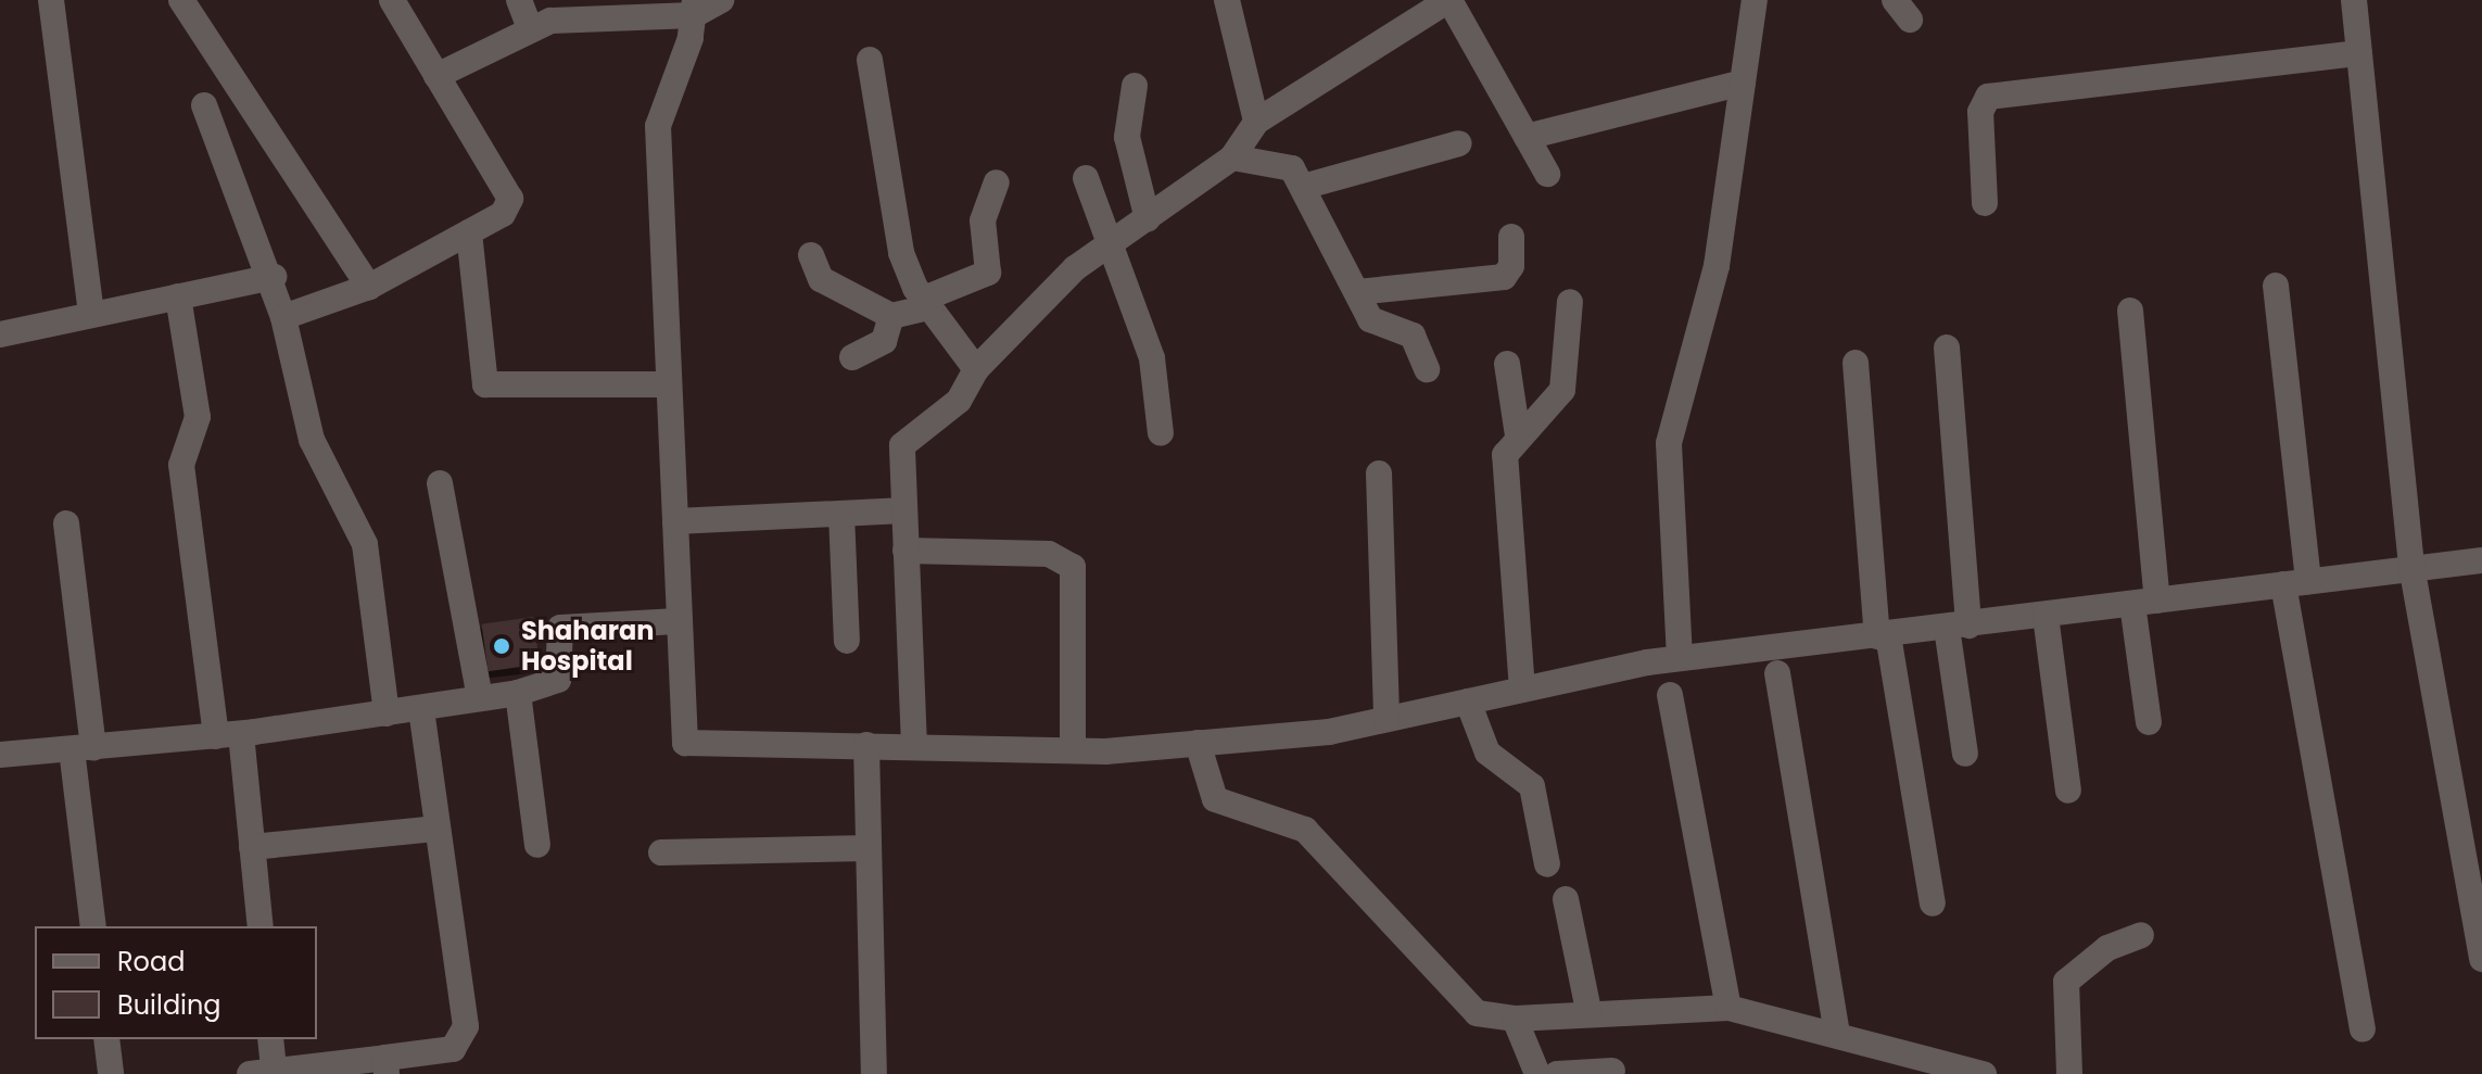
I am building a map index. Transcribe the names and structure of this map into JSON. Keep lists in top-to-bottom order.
{
  "places": ["Shaharan Hospital"],
  "legend": ["Road", "Building"]
}
